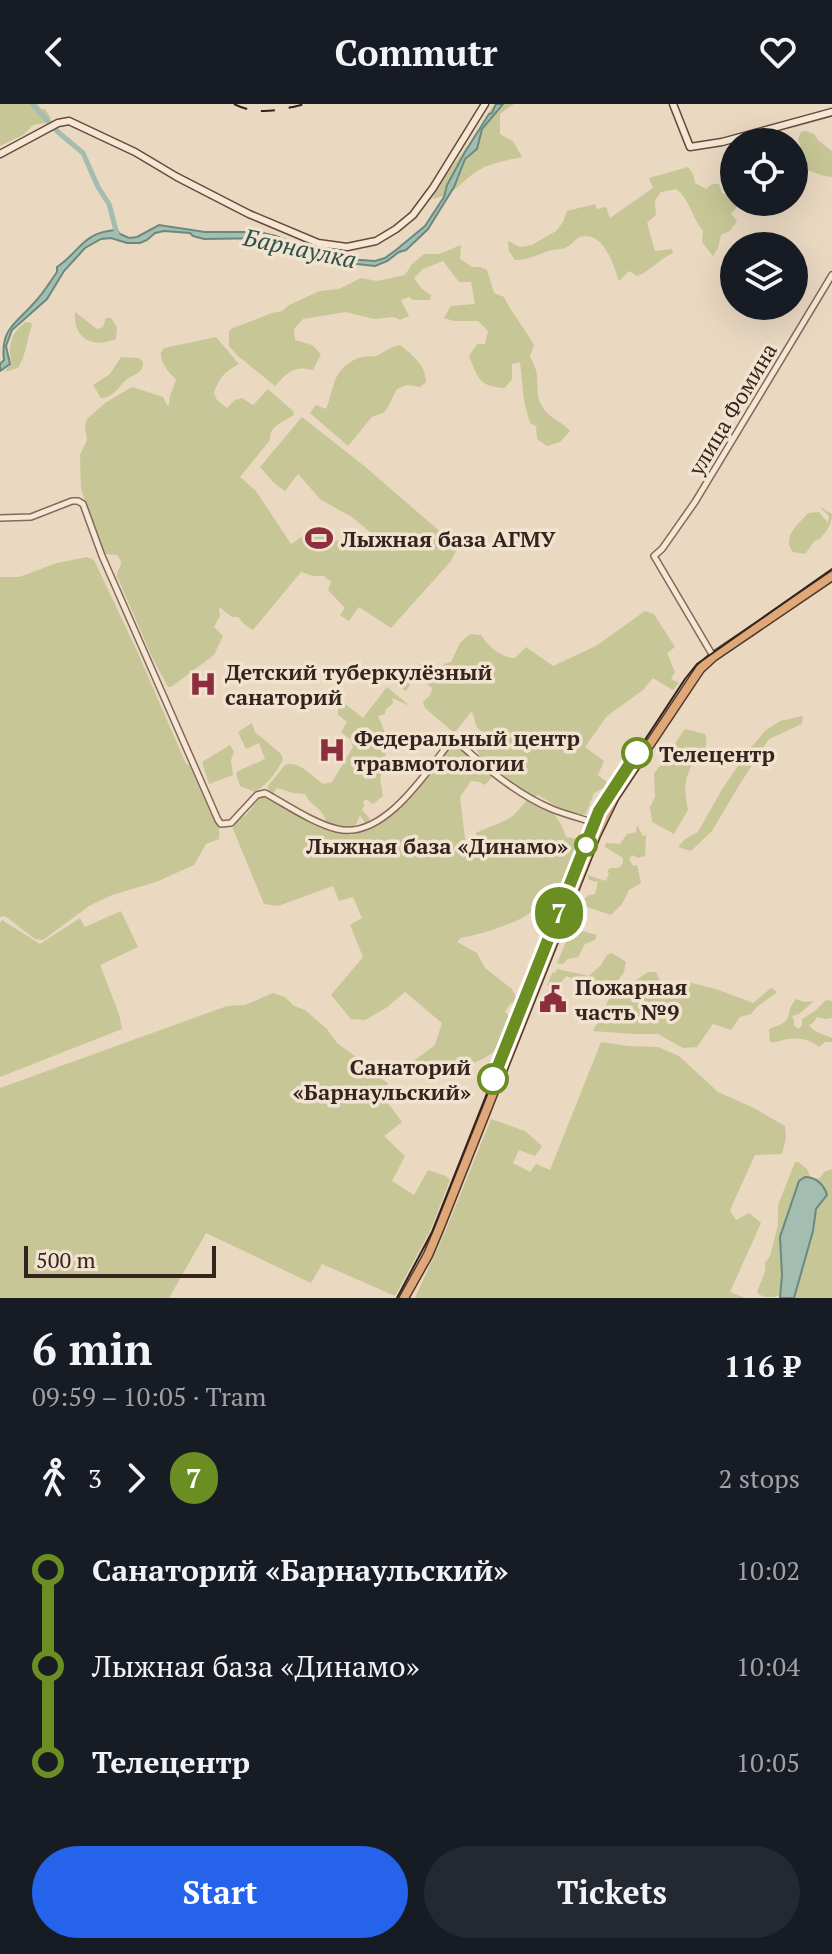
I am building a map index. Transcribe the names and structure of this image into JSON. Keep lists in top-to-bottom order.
{
  "streets": {
    "street": ["улица Фомина"]
  },
  "water": ["Барнаулка"],
  "places": {
    "sports": ["Лыжная база АГМУ"],
    "hospital": ["Детский туберкулёзный санаторий", "Федеральный центр травмотологии"],
    "other": ["Телецентр", "Лыжная база «Динамо»", "Санаторий «Барнаульский»"],
    "public building": ["Пожарная часть №9"]
  },
  "lines": ["tram line 7"],
  "scale_bar": "500 m",
  "page": {
    "header": "Commutr",
    "on_map": "7",
    "scale": "500 m",
    "heading": ["6 min", "09:59 – 10:05 · Tram", "116 ₽"],
    "legs": ["3", "7", "2 stops"],
    "list": [
      {
        "name": "Санаторий «Барнаульский»",
        "value": "10:02"
      },
      {
        "name": "Лыжная база «Динамо»",
        "value": "10:04"
      },
      {
        "name": "Телецентр",
        "value": "10:05"
      }
    ],
    "buttons": ["Start", "Tickets"]
  }
}
